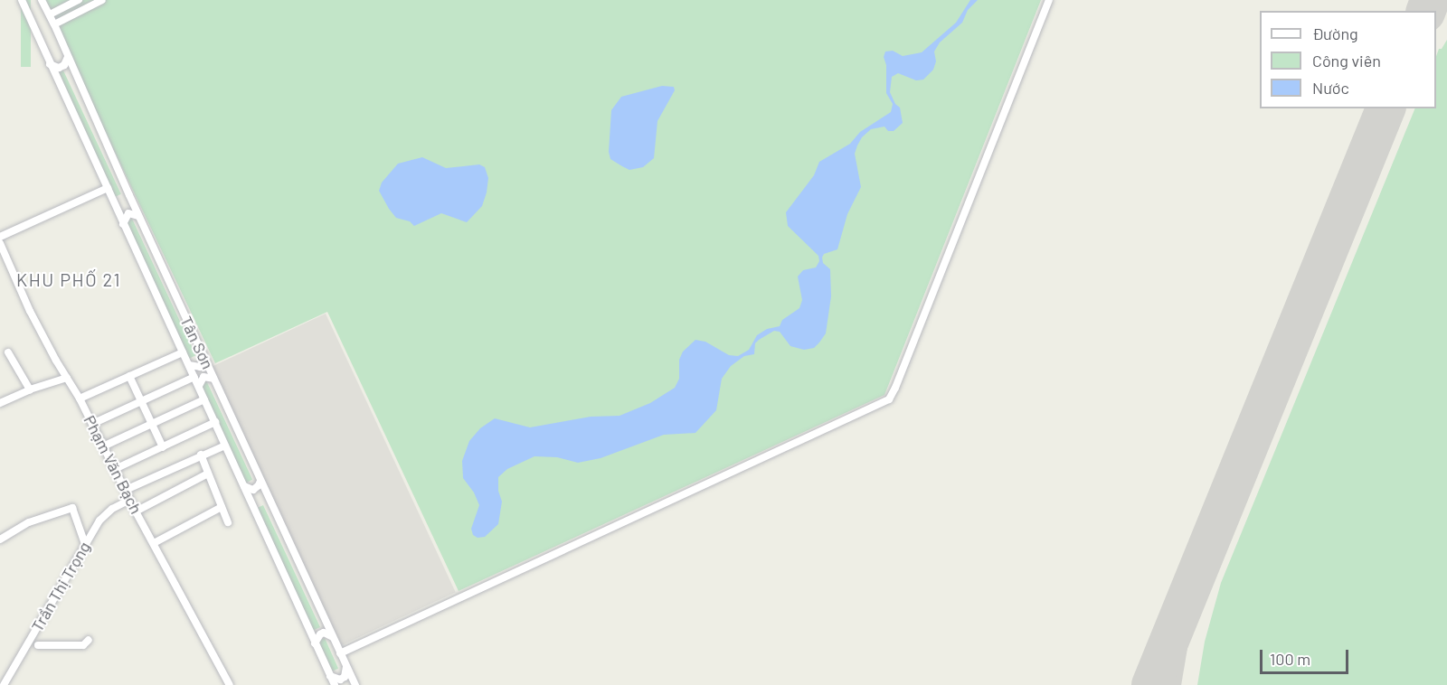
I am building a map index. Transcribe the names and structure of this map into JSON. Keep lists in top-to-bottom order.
{
  "streets": {
    "street": ["Tân Sơn", "Phạm Văn Bạch", "Trần Thị Trọng"]
  },
  "crossings": [
    ["Phạm Văn Bạch", "Trần Thị Trọng"]
  ],
  "districts": ["KHU PHỐ 21"],
  "legend": ["Đường", "Công viên", "Nước"],
  "scale_bar": "100 m"
}
